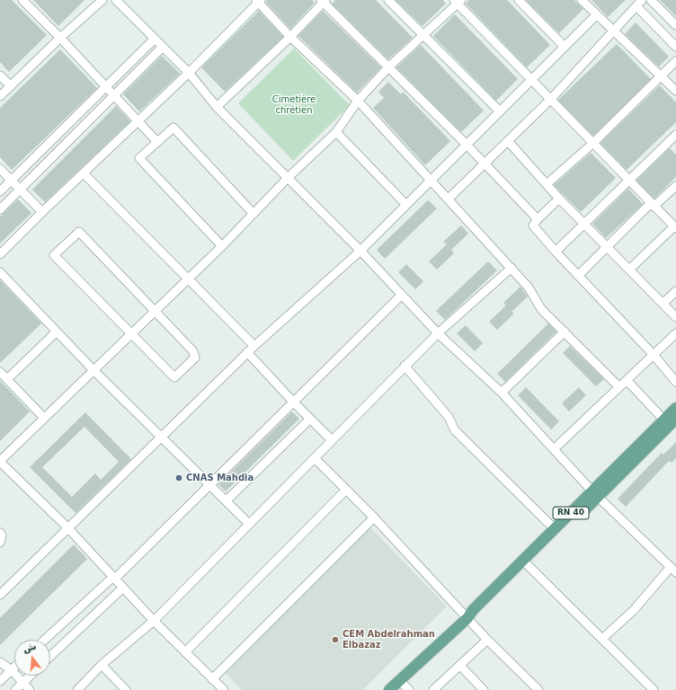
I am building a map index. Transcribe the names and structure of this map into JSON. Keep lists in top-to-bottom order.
{
  "streets": {
    "main road": ["RN 40"]
  },
  "parks": ["Cimetière chrétien"],
  "places": ["CNAS Mahdia", "CEM Abdelrahman Elbazaz"],
  "north": "top"
}
